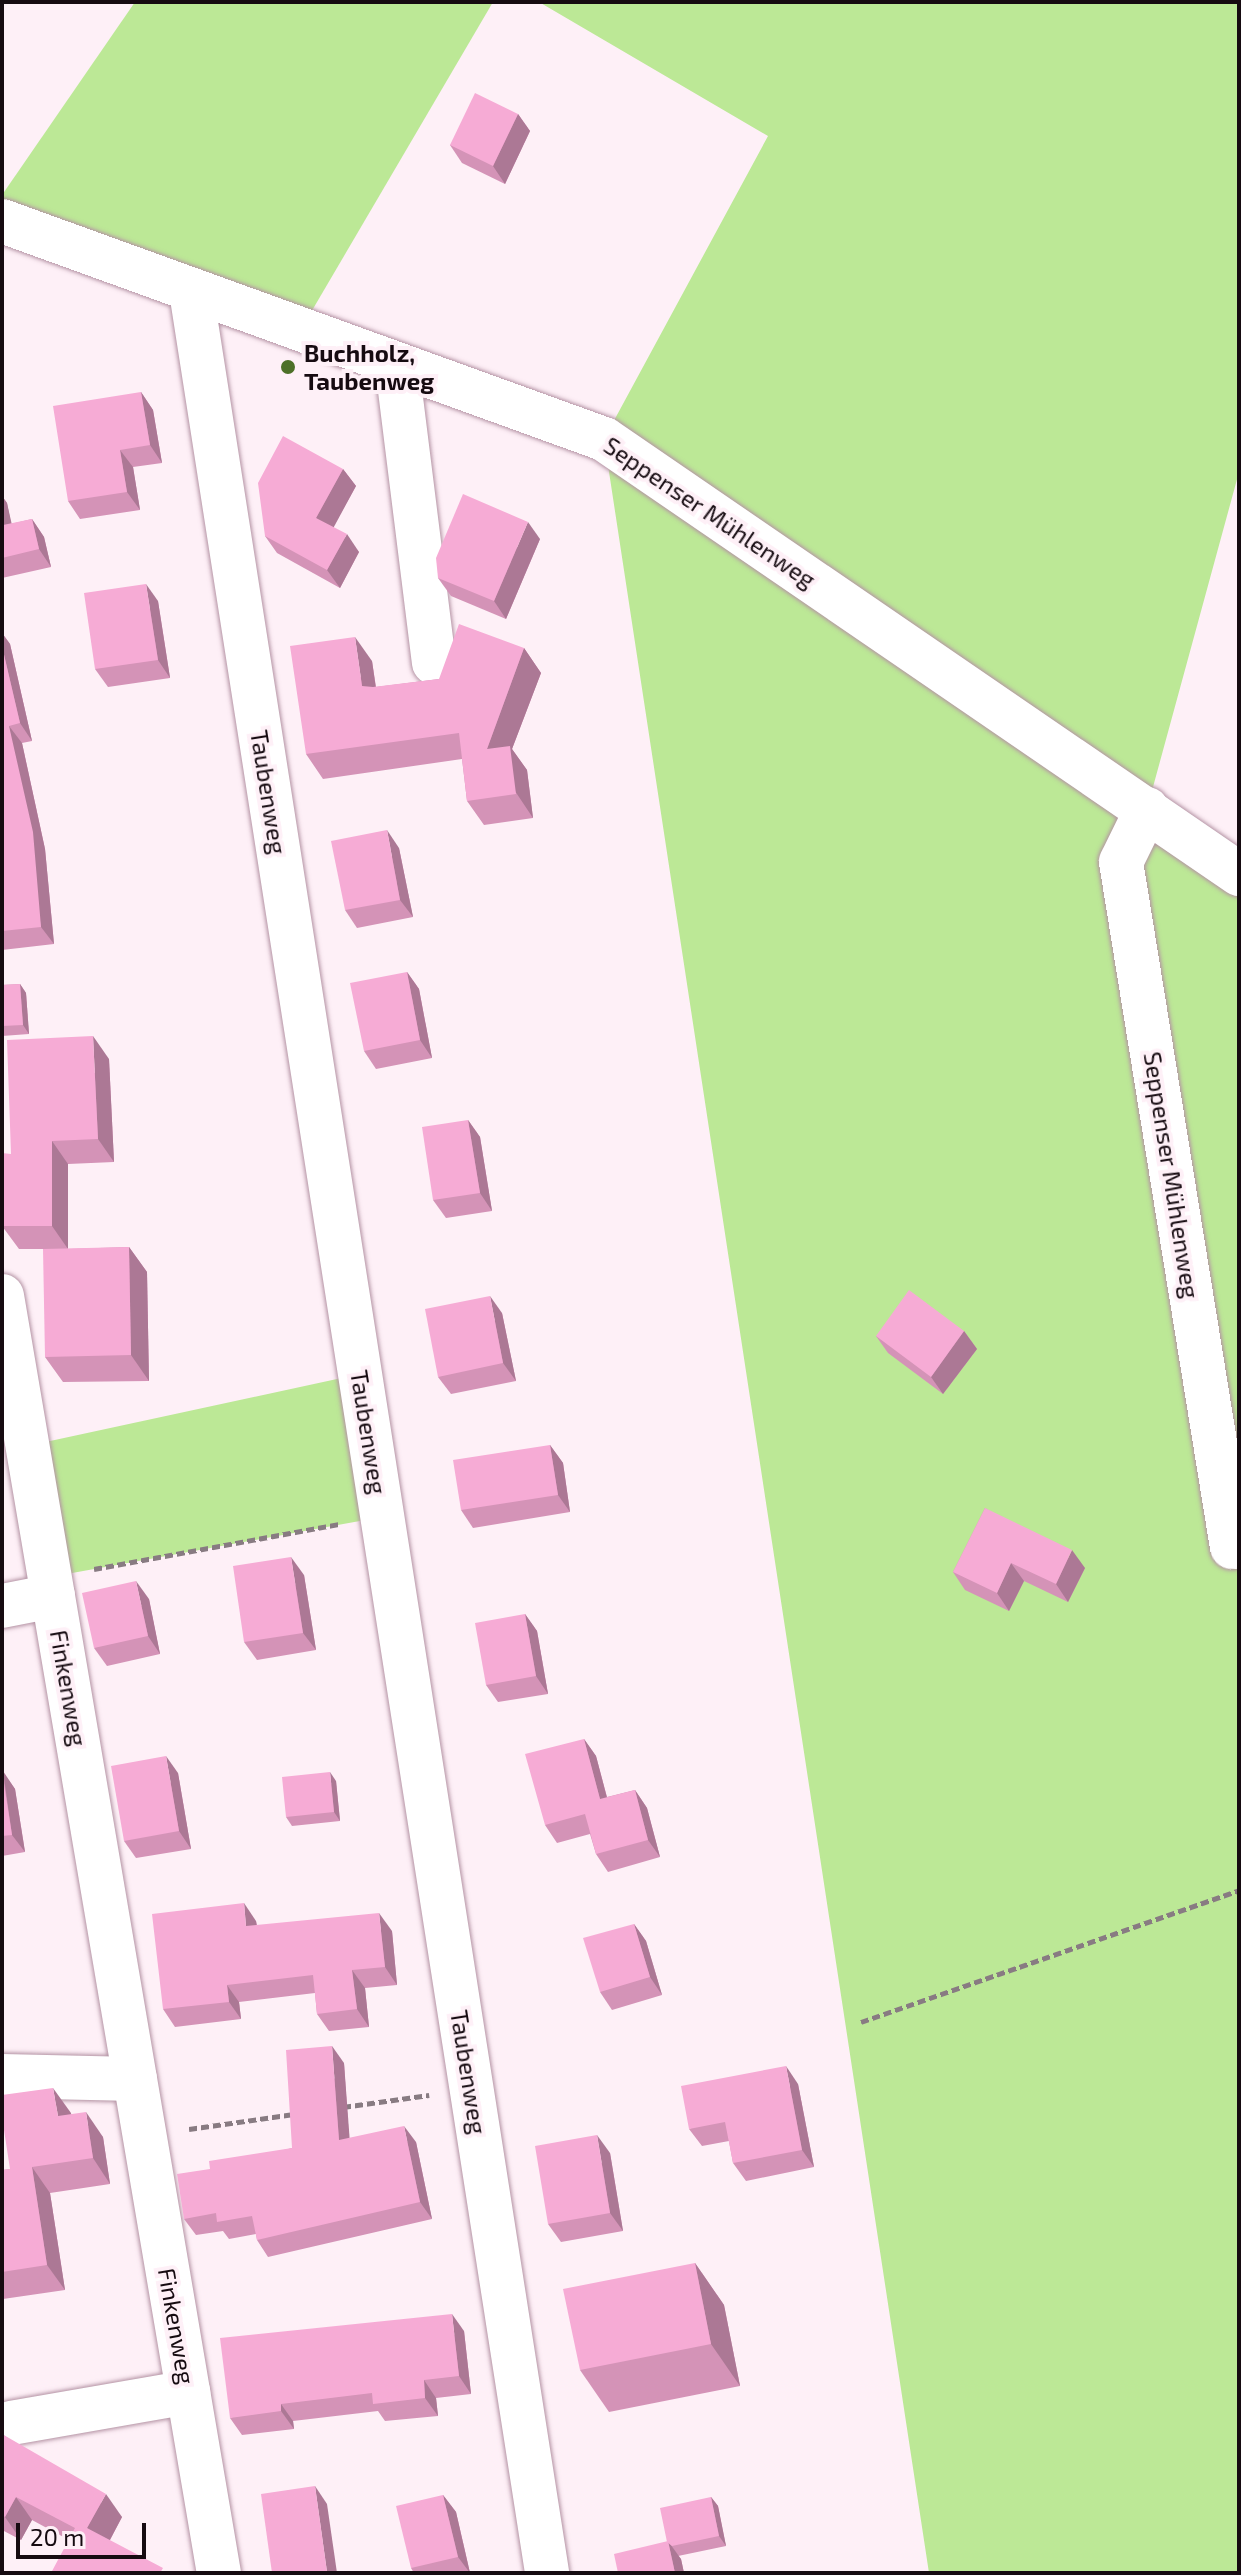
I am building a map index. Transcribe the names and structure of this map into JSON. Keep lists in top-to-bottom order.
{
  "streets": {
    "street": ["Seppenser Mühlenweg", "Taubenweg", "Finkenweg"]
  },
  "crossings": [
    ["Seppenser Mühlenweg", "Taubenweg"]
  ],
  "places": ["Buchholz, Taubenweg"],
  "scale_bar": "20 m"
}
